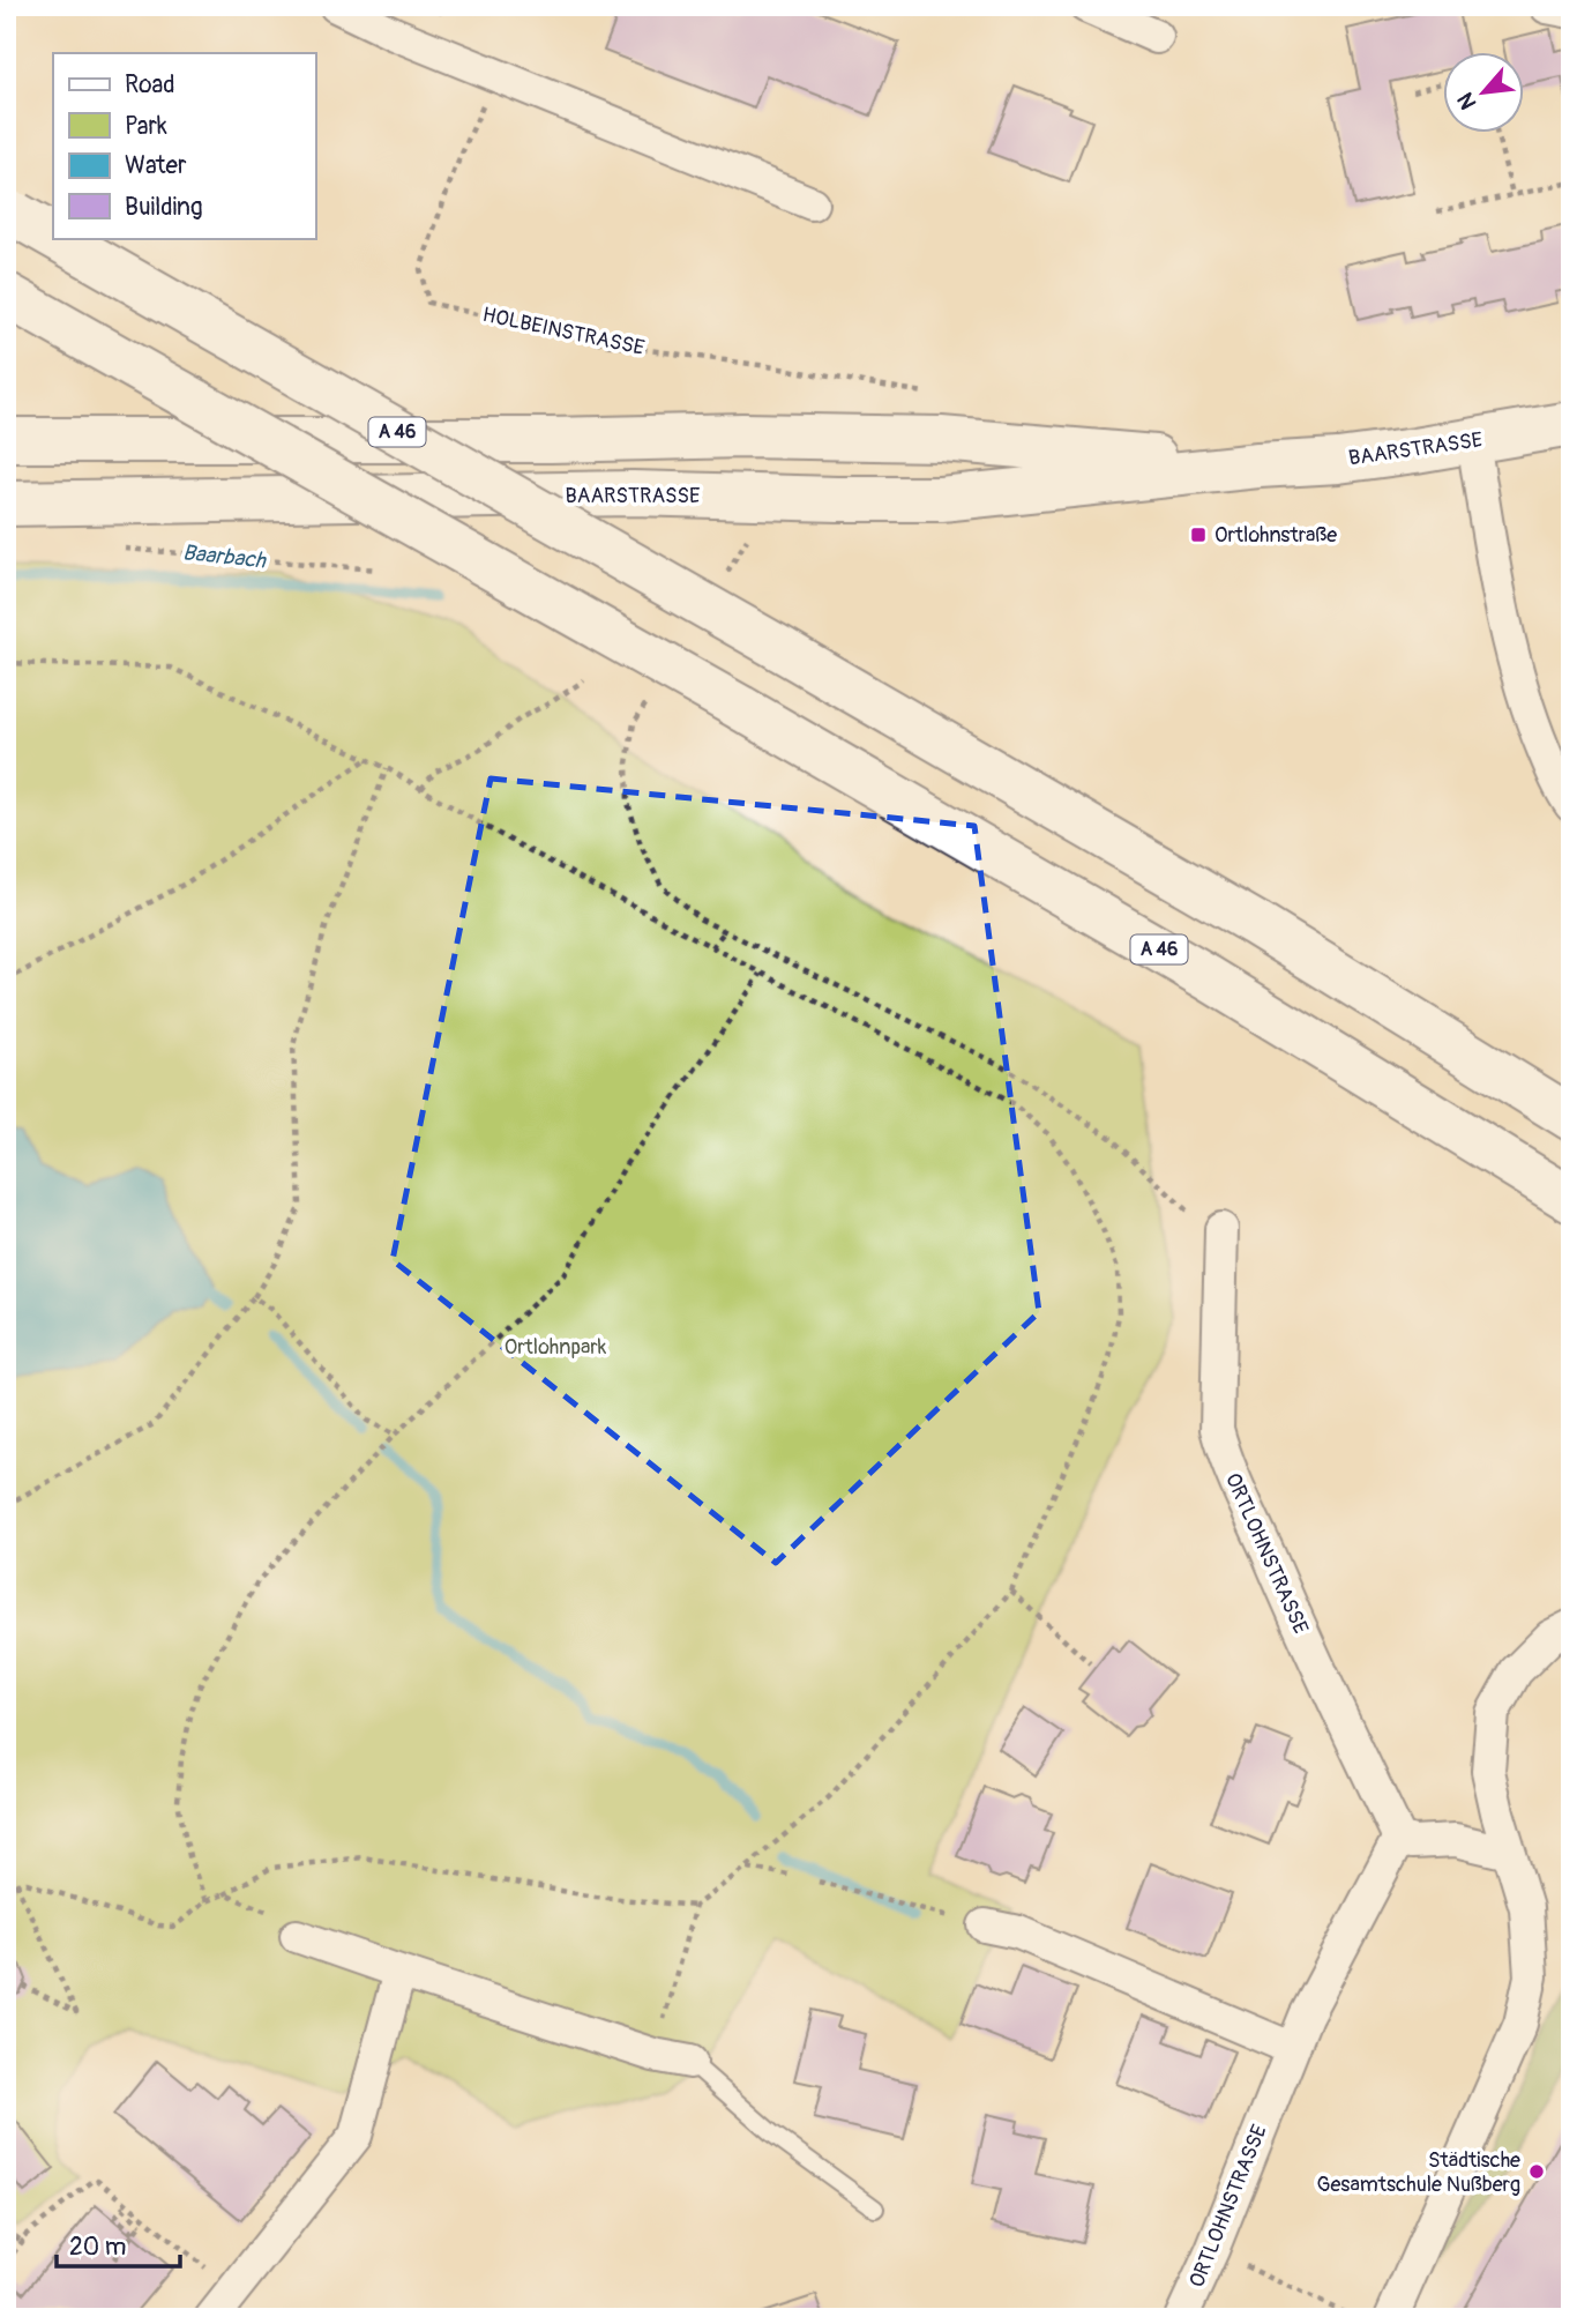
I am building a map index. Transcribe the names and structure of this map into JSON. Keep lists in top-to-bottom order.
{
  "streets": {
    "main road": ["A 46", "BAARSTRASSE"],
    "street": ["ORTLOHNSTRASSE"],
    "path": ["HOLBEINSTRASSE"]
  },
  "water": ["Baarbach"],
  "parks": ["Ortlohnpark"],
  "places": {
    "transit": ["Ortlohnstraße"],
    "other": ["Städtische Gesamtschule Nußberg"]
  },
  "legend": [
    "Road",
    "Park",
    "Water",
    "Building"
  ],
  "scale_bar": "20 m",
  "north": "bottom left"
}
